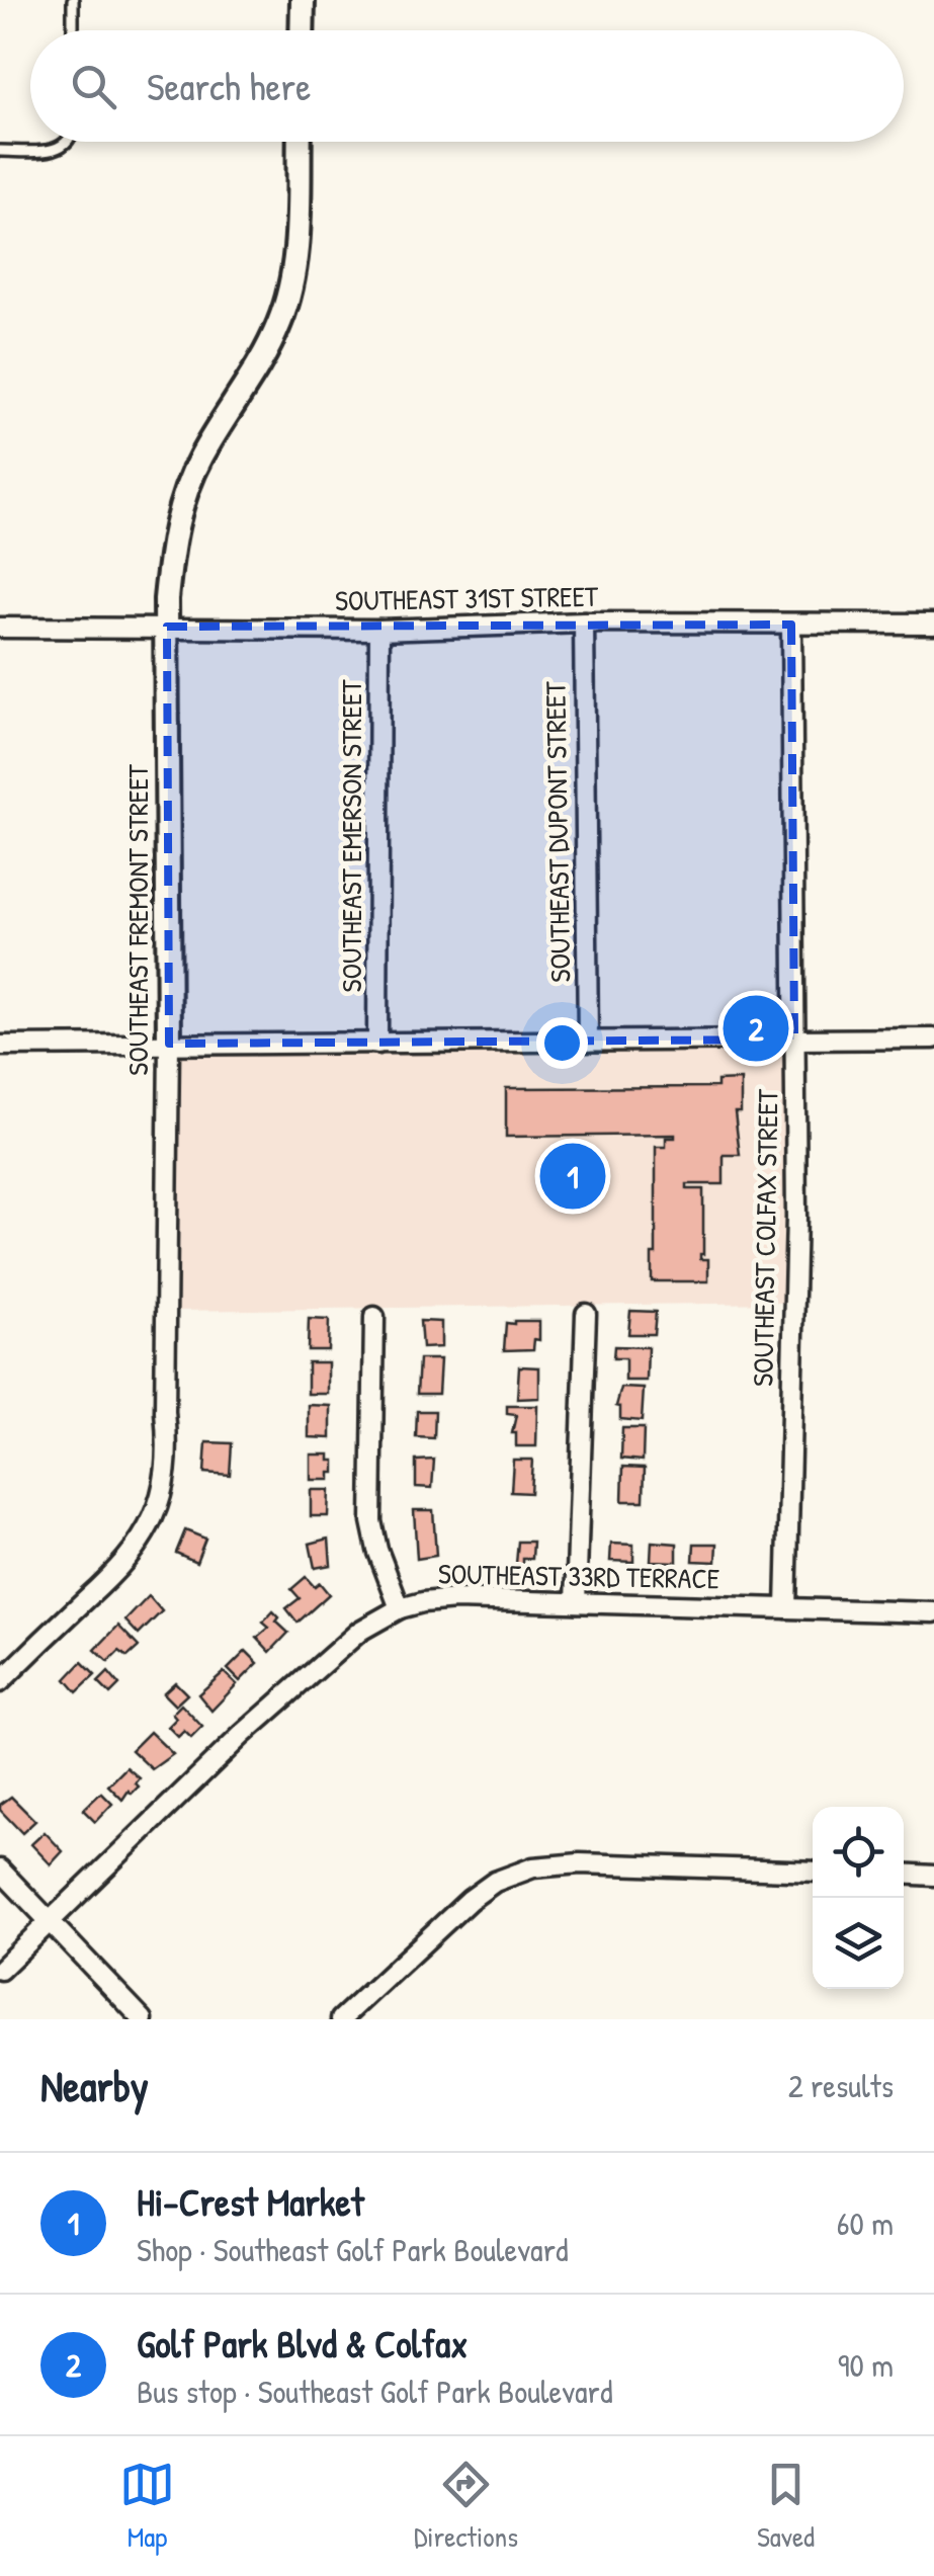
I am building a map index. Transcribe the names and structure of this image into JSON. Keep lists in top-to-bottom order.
{
  "streets": {
    "street": [
      "SOUTHEAST 31ST STREET",
      "SOUTHEAST DUPONT STREET",
      "SOUTHEAST EMERSON STREET",
      "SOUTHEAST FREMONT STREET",
      "SOUTHEAST COLFAX STREET",
      "SOUTHEAST 33RD TERRACE"
    ]
  },
  "crossings": [
    ["SOUTHEAST 31ST STREET", "SOUTHEAST DUPONT STREET"],
    ["SOUTHEAST 31ST STREET", "SOUTHEAST EMERSON STREET"],
    ["SOUTHEAST 31ST STREET", "SOUTHEAST FREMONT STREET"],
    ["SOUTHEAST 31ST STREET", "SOUTHEAST COLFAX STREET"],
    ["SOUTHEAST COLFAX STREET", "SOUTHEAST 33RD TERRACE"]
  ],
  "page": {
    "search": "Search here",
    "pins": ["2", "1"],
    "heading": ["Nearby", "2 results"],
    "list": [
      {
        "mark": "1",
        "name": "Hi-Crest Market",
        "note": "Shop · Southeast Golf Park Boulevard",
        "value": "60 m"
      },
      {
        "mark": "2",
        "name": "Golf Park Blvd & Colfax",
        "note": "Bus stop · Southeast Golf Park Boulevard",
        "value": "90 m"
      }
    ],
    "nav": ["Map", "Directions", "Saved"]
  }
}
